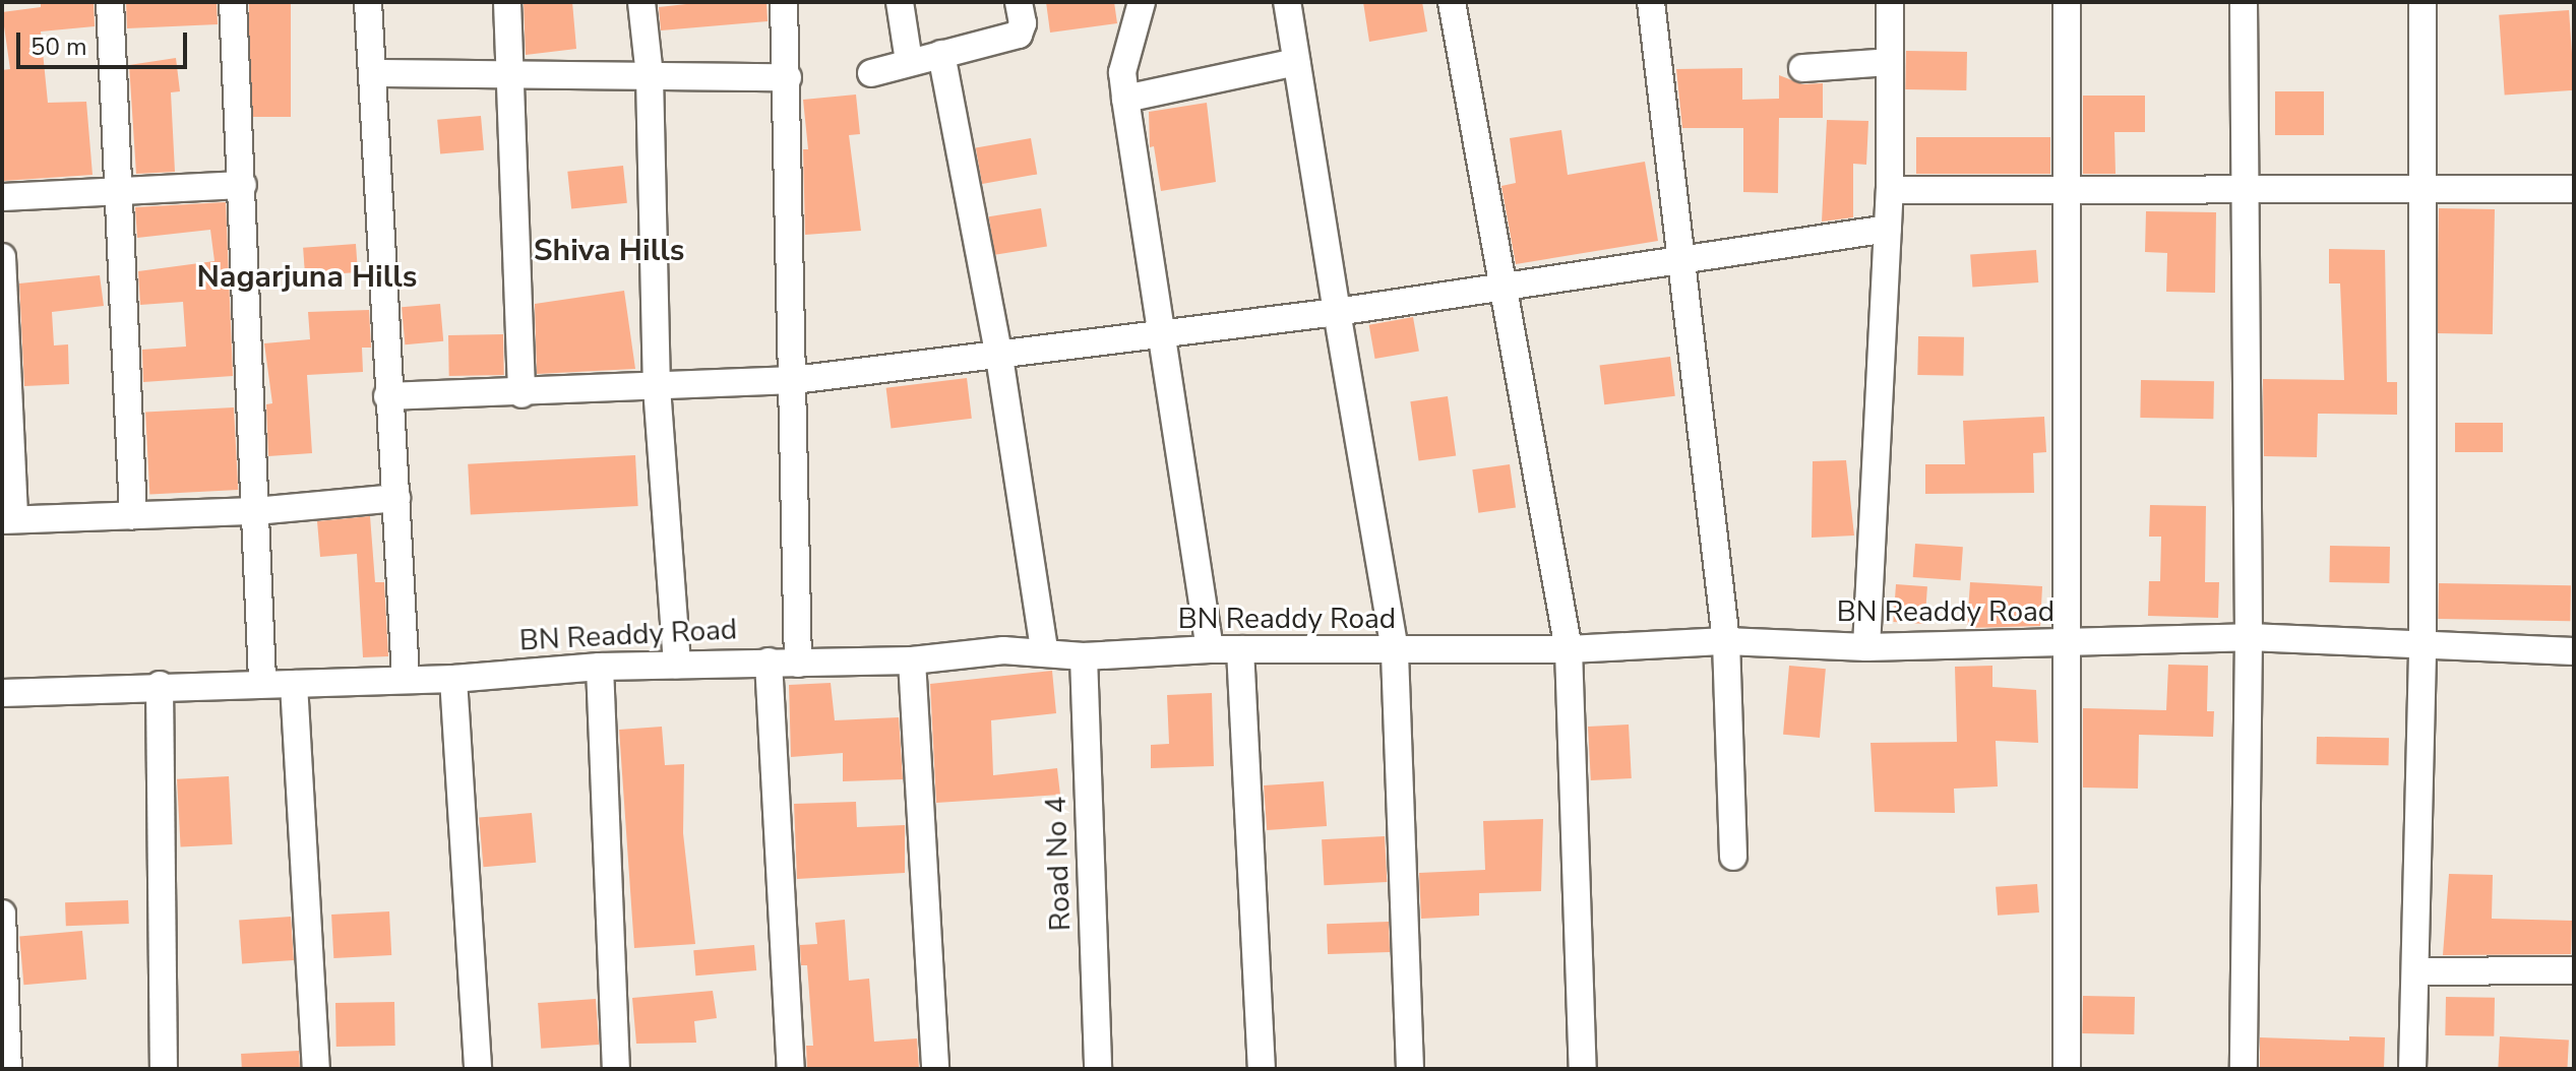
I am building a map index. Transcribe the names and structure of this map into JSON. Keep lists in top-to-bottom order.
{
  "streets": {
    "street": ["BN Readdy Road", "Road No 4"]
  },
  "crossings": [
    ["BN Readdy Road", "Road No 4"]
  ],
  "districts": ["Shiva Hills", "Nagarjuna Hills"],
  "scale_bar": "50 m"
}
